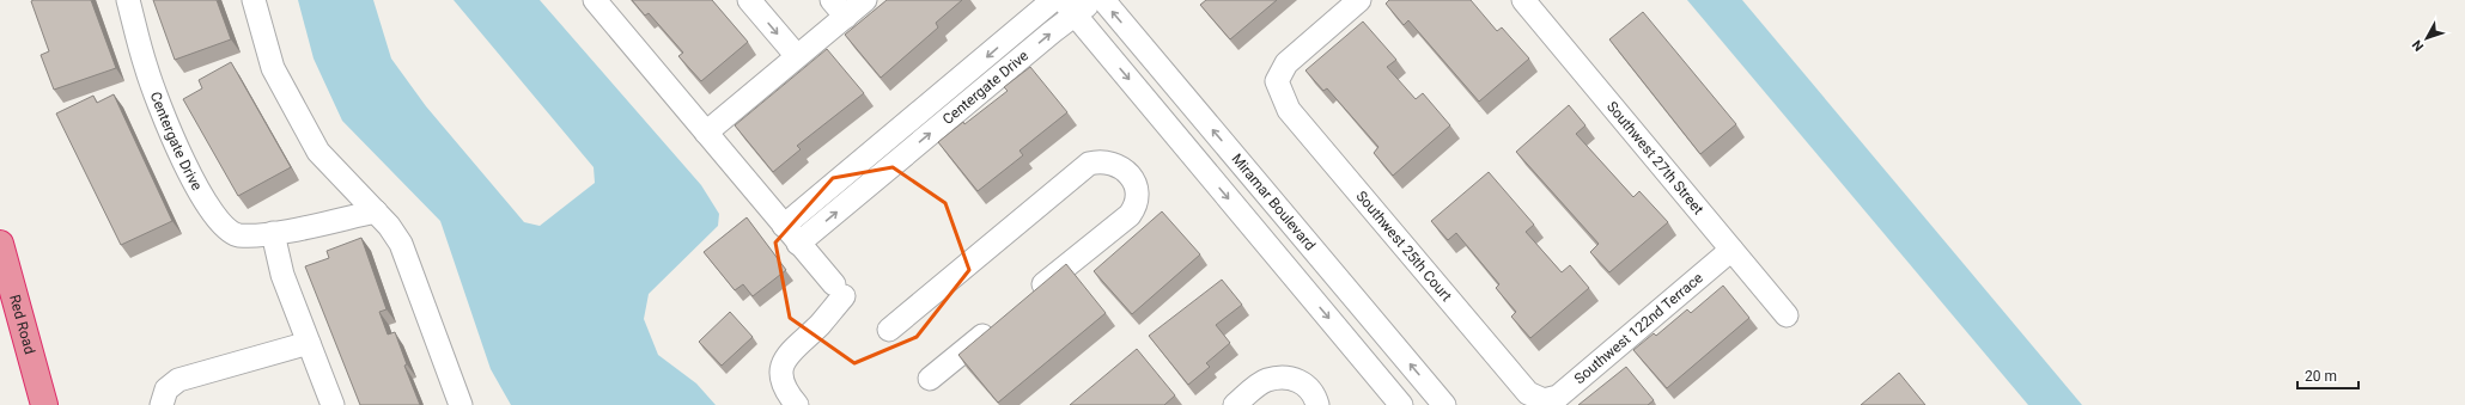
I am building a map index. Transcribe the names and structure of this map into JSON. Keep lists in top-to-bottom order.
{
  "streets": {
    "highway": ["Red Road"],
    "street": [
      "Centergate Drive",
      "Southwest 27th Street",
      "Miramar Boulevard",
      "Southwest 25th Court",
      "Southwest 122nd Terrace"
    ]
  },
  "crossings": [
    ["Southwest 27th Street", "Southwest 122nd Terrace"],
    ["Southwest 25th Court", "Southwest 122nd Terrace"]
  ],
  "scale_bar": "20 m",
  "north": "bottom left"
}
